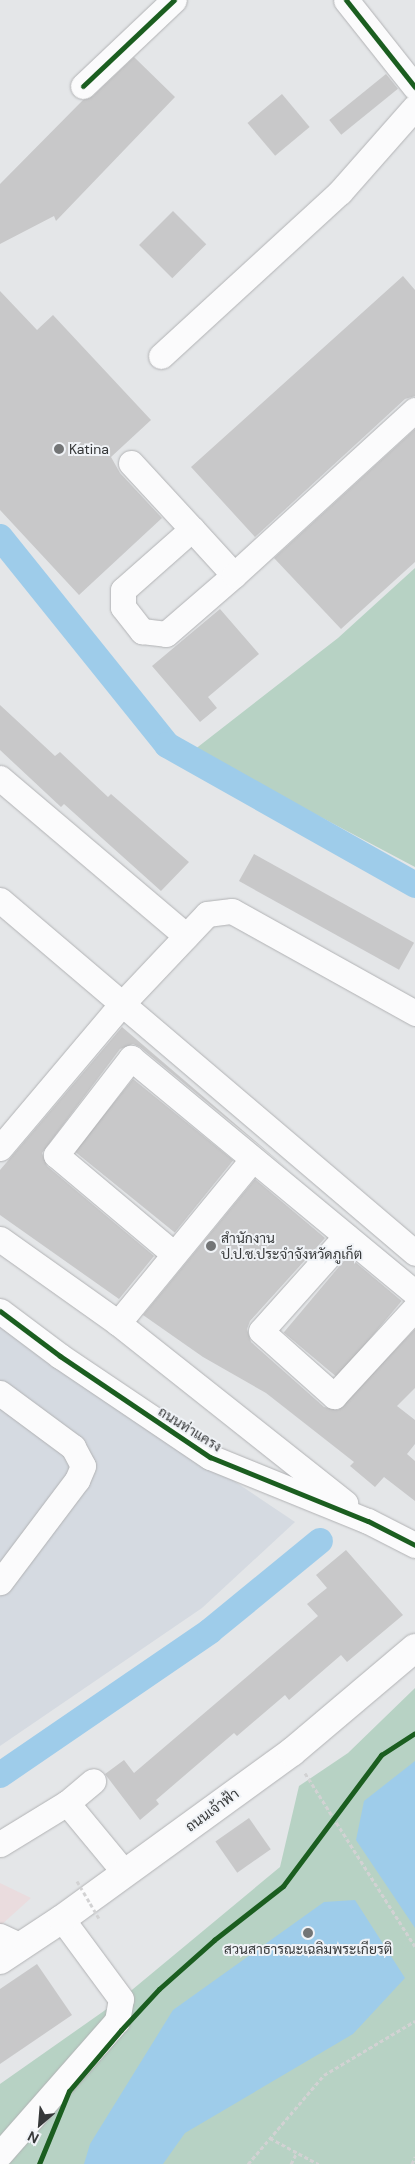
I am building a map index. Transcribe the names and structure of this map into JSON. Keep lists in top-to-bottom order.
{
  "streets": {
    "main road": ["ถนนเจ้าฟ้า"],
    "street": ["ถนนท่าแครง"]
  },
  "places": ["Katina", "สำนักงาน ป.ป.ช.ประจำจังหวัดภูเก็ต", "สวนสาธารณะเฉลิมพระเกียรติ"],
  "north": "bottom left"
}
